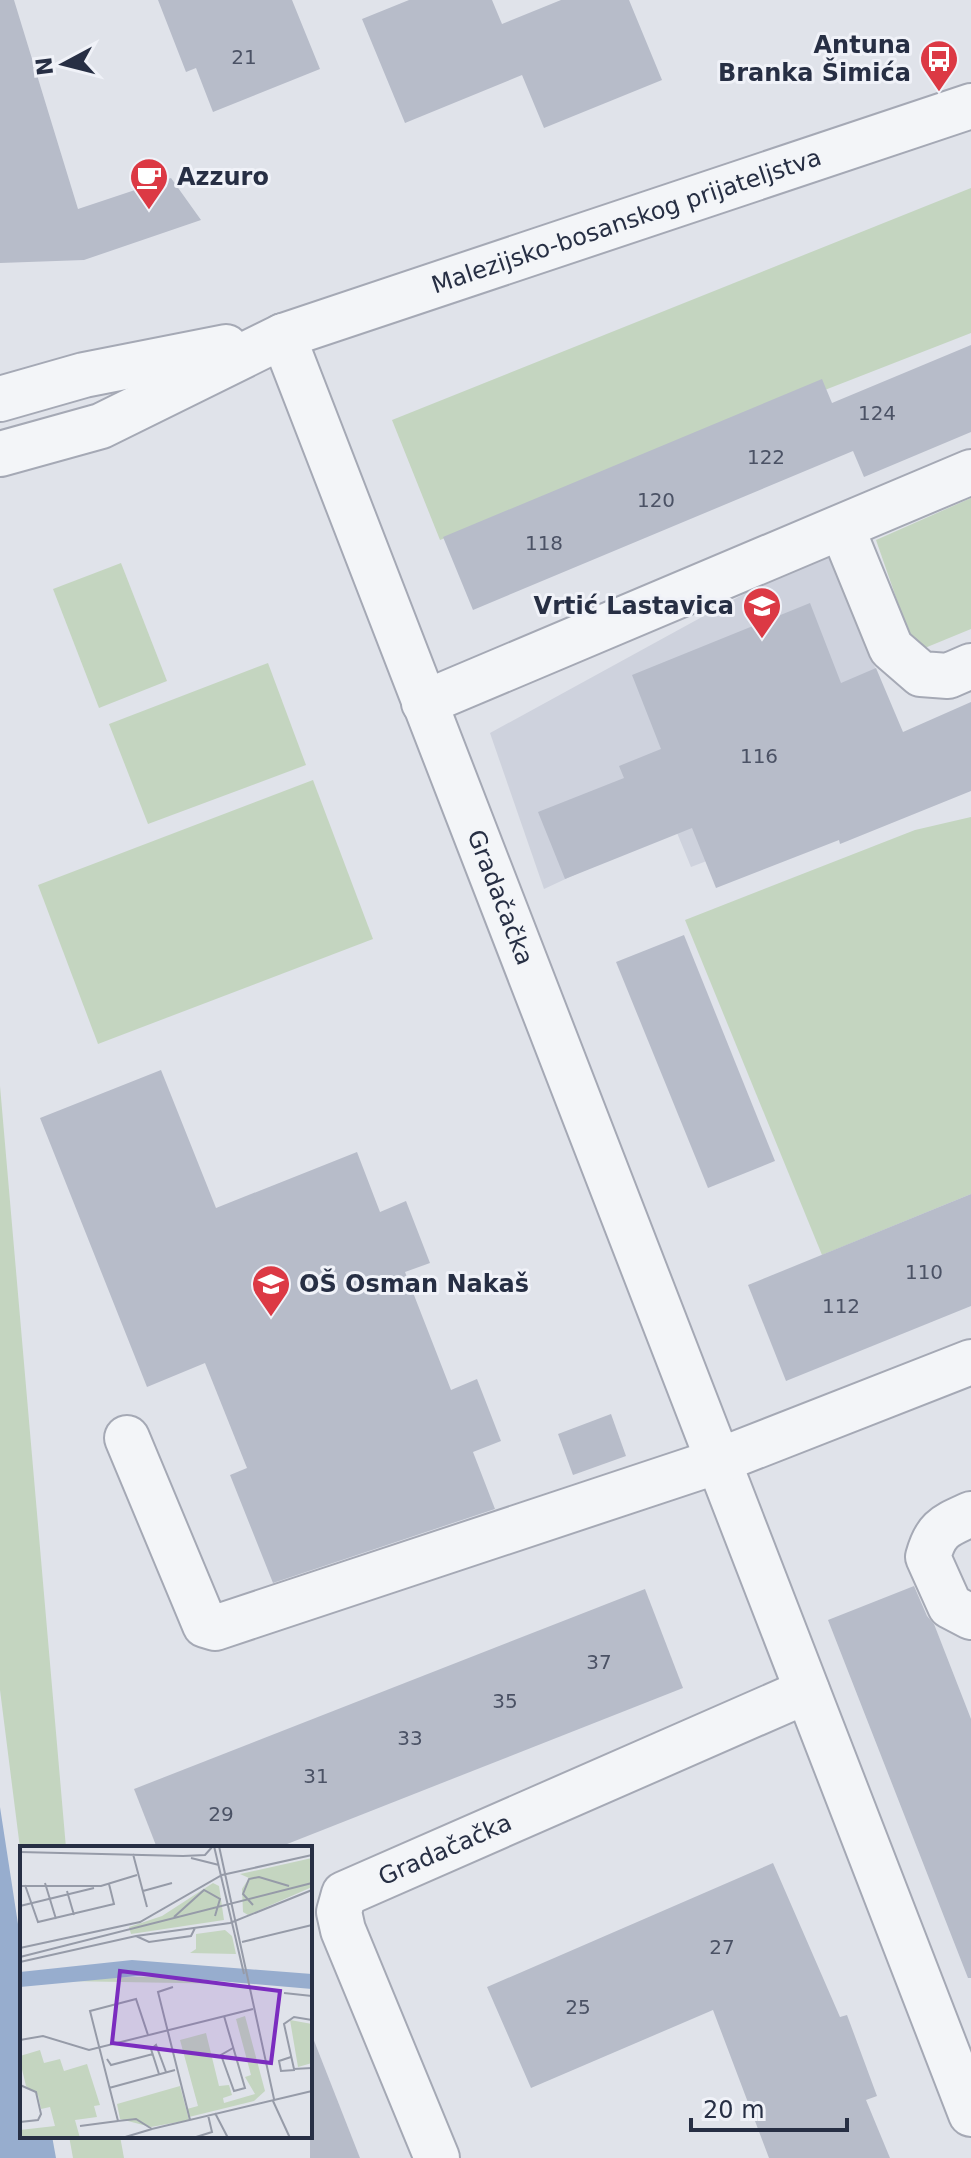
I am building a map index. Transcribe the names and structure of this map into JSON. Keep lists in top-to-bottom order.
{
  "streets": {
    "street": ["Malezijsko-bosanskog prijateljstva", "Gradačačka"]
  },
  "crossings": [
    ["Malezijsko-bosanskog prijateljstva", "Gradačačka"]
  ],
  "places": {
    "bus stop": ["Antuna Branka Šimića"],
    "cafe": ["Azzuro"],
    "school or university": ["Vrtić Lastavica", "OŠ Osman Nakaš"]
  },
  "house_numbers": [
    "21",
    "124",
    "122",
    "120",
    "118",
    "116",
    "110",
    "112",
    "37",
    "35",
    "33",
    "31",
    "29",
    "27",
    "25"
  ],
  "scale_bar": "20 m",
  "north": "left"
}
